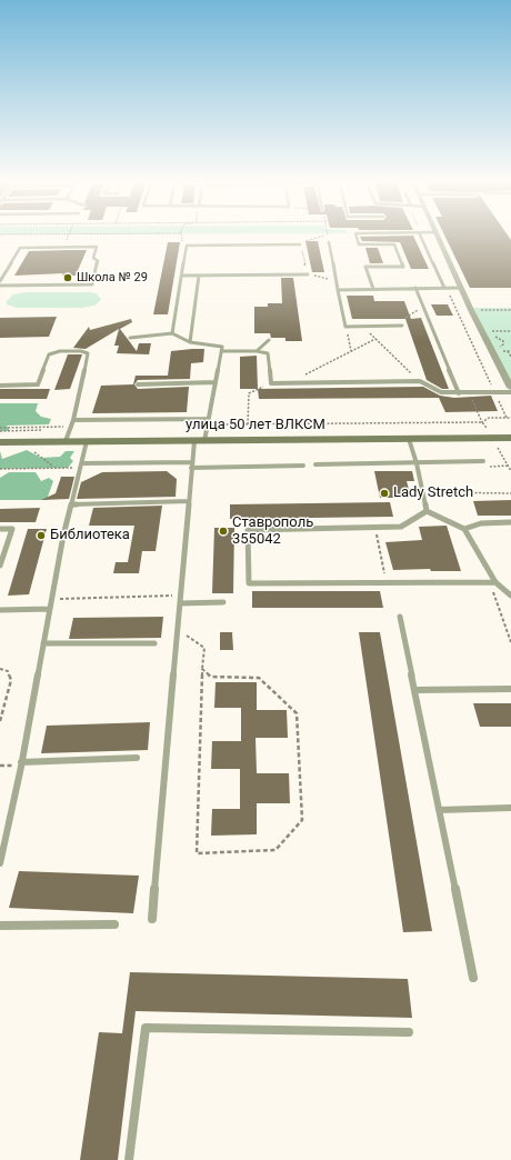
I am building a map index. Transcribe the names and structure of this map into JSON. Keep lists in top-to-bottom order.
{
  "streets": {
    "street": ["улица 50 лет ВЛКСМ"]
  },
  "places": [
    "Школа № 29",
    "Lady Stretch",
    "Ставрополь 355042",
    "Библиотека"
  ]
}
